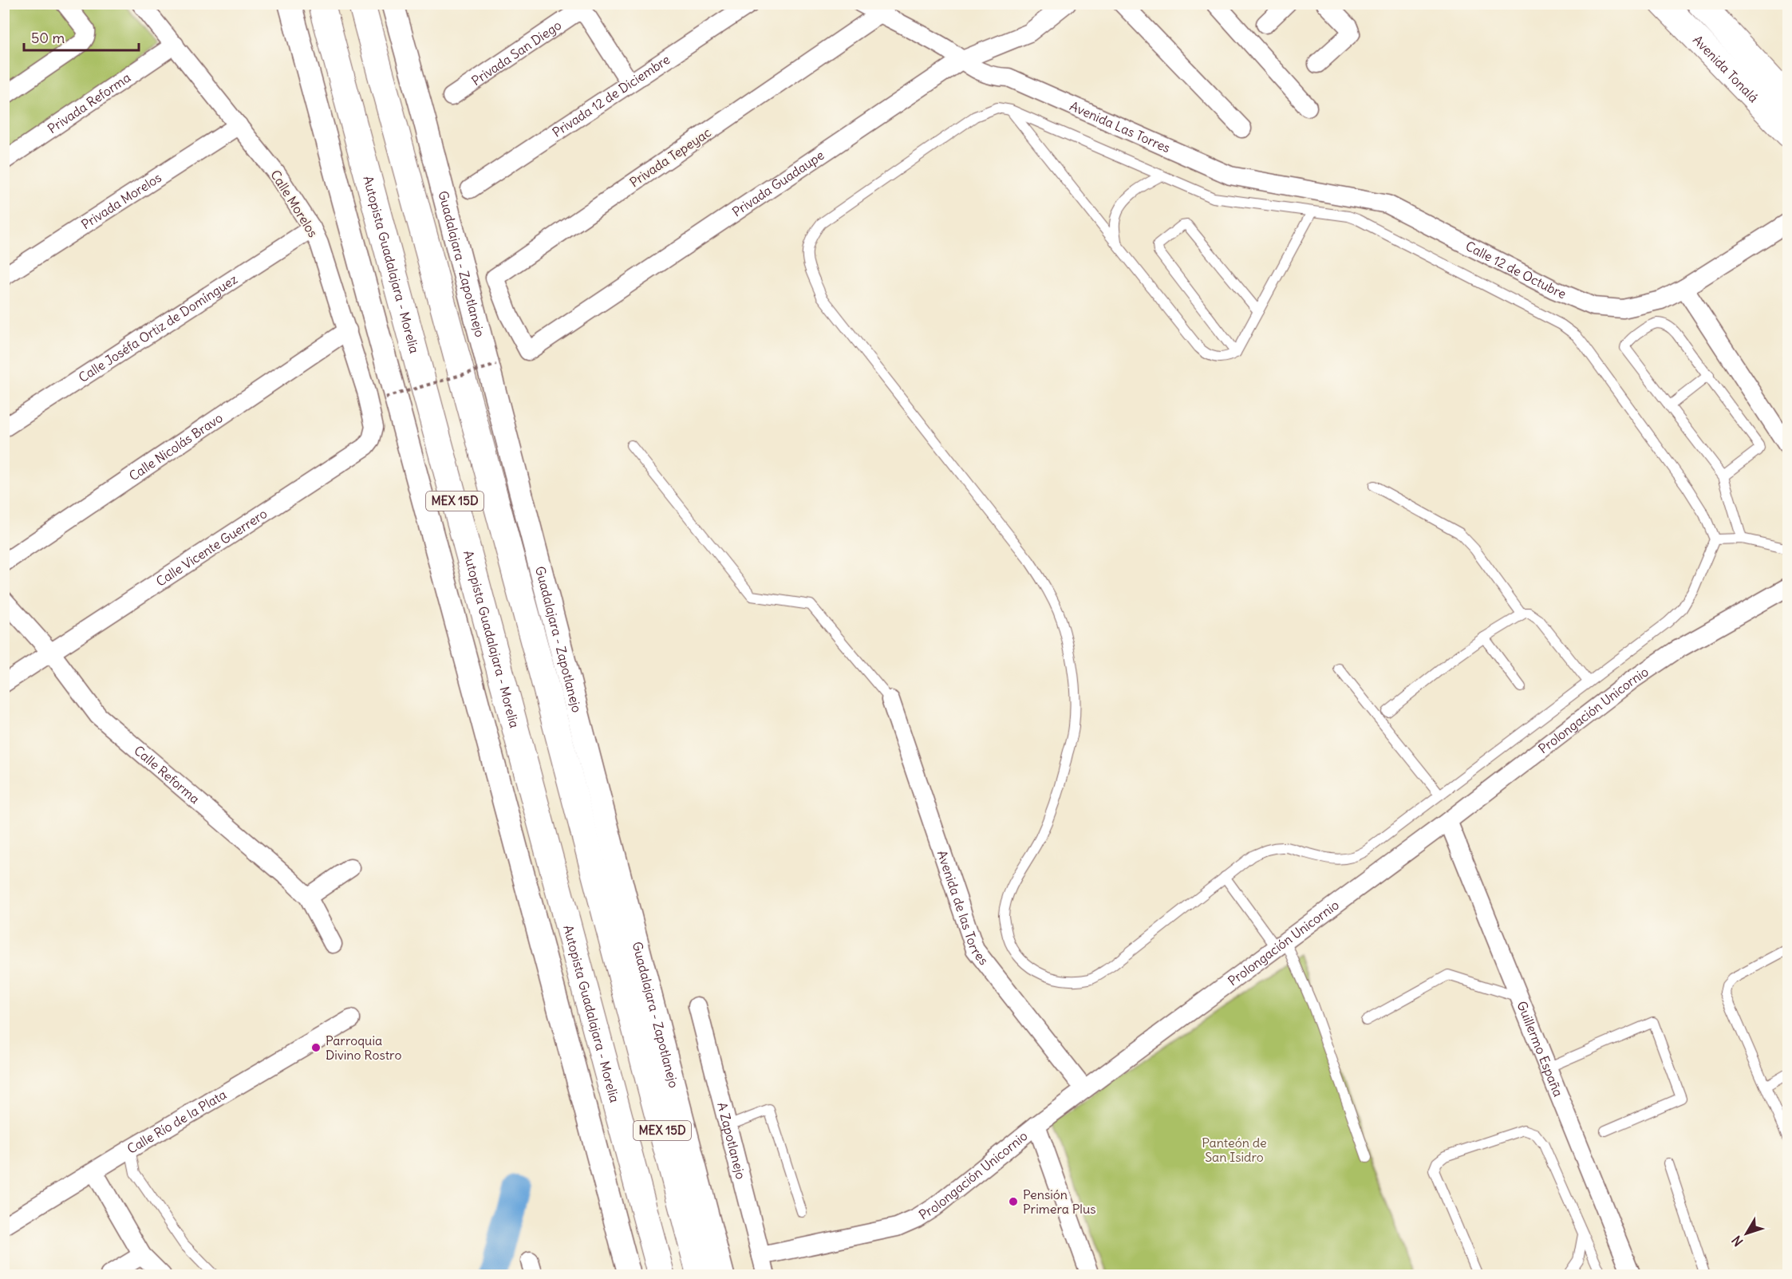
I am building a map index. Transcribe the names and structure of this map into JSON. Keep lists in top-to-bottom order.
{
  "streets": {
    "main road": ["Avenida Tonalá", "Autopista Guadalajara - Morelia", "MEX 15D"],
    "street": [
      "Privada San Diego",
      "Privada 12 de Diciembre",
      "Privada Reforma",
      "Avenida Las Torres",
      "Privada Tepeyac",
      "Privada Guadaupe",
      "Privada Morelos",
      "Calle Morelos",
      "Guadalajara - Zapotlanejo",
      "Calle 12 de Octubre",
      "Calle Joséfa Ortiz de Domínguez",
      "Calle Nicolás Bravo",
      "Calle Vicente Guerrero",
      "Prolongación Unicornio",
      "Calle Reforma",
      "Avenida de las Torres",
      "Guillermo España",
      "Calle Río de la Plata",
      "A Zapotlanejo"
    ]
  },
  "crossings": [
    ["Privada San Diego", "Privada 12 de Diciembre"],
    ["Privada Reforma", "Calle Morelos"],
    ["Avenida Las Torres", "Privada Tepeyac"],
    ["Avenida Las Torres", "Privada Guadaupe"],
    ["Avenida Las Torres", "Calle 12 de Octubre"],
    ["Privada Tepeyac", "Privada Guadaupe"],
    ["Privada Morelos", "Calle Morelos"],
    ["Calle Morelos", "Calle Joséfa Ortiz de Domínguez"],
    ["Calle Morelos", "Calle Nicolás Bravo"],
    ["Calle Morelos", "Calle Vicente Guerrero"],
    ["Calle Vicente Guerrero", "Calle Reforma"],
    ["Prolongación Unicornio", "Avenida de las Torres"],
    ["Prolongación Unicornio", "Guillermo España"],
    ["Prolongación Unicornio", "A Zapotlanejo"]
  ],
  "parks": ["Panteón de San Isidro"],
  "places": ["Parroquia Divino Rostro", "Pensión Primera Plus"],
  "scale_bar": "50 m",
  "north": "bottom left"
}
